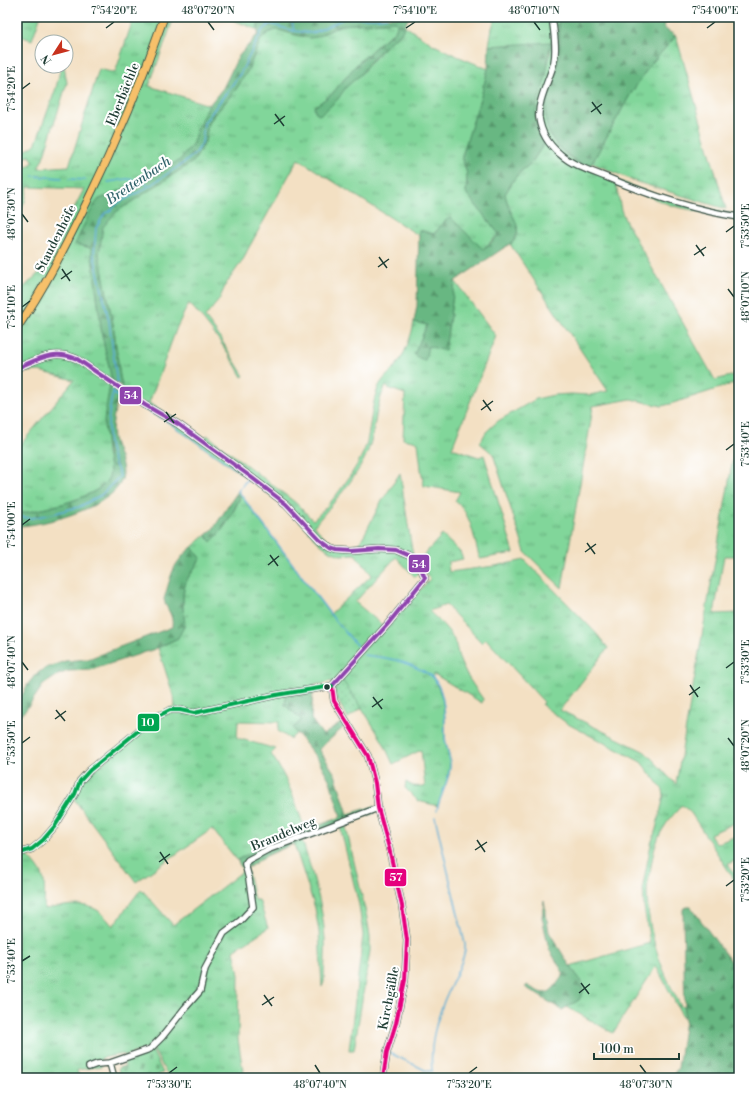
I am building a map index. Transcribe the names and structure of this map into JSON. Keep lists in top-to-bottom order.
{
  "streets": {
    "main road": ["Eberbächle", "Staudenhöfe"],
    "street": ["Brandelweg", "Kirchgäßle"]
  },
  "crossings": [
    ["Eberbächle", "Staudenhöfe"],
    ["Brandelweg", "Kirchgäßle"]
  ],
  "water": ["Brettenbach"],
  "lines": ["transit line 54", "transit line 57", "transit line 10"],
  "scale_bar": "100 m",
  "north": "bottom left",
  "coordinates": [
    "7°54'20\"E",
    "48°07'20\"N",
    "7°54'10\"E",
    "48°07'10\"N",
    "7°54'00\"E",
    "48°07'30\"N",
    "7°53'50\"E",
    "7°53'40\"E",
    "7°53'30\"E",
    "48°07'40\"N",
    "7°53'20\"E"
  ]
}
